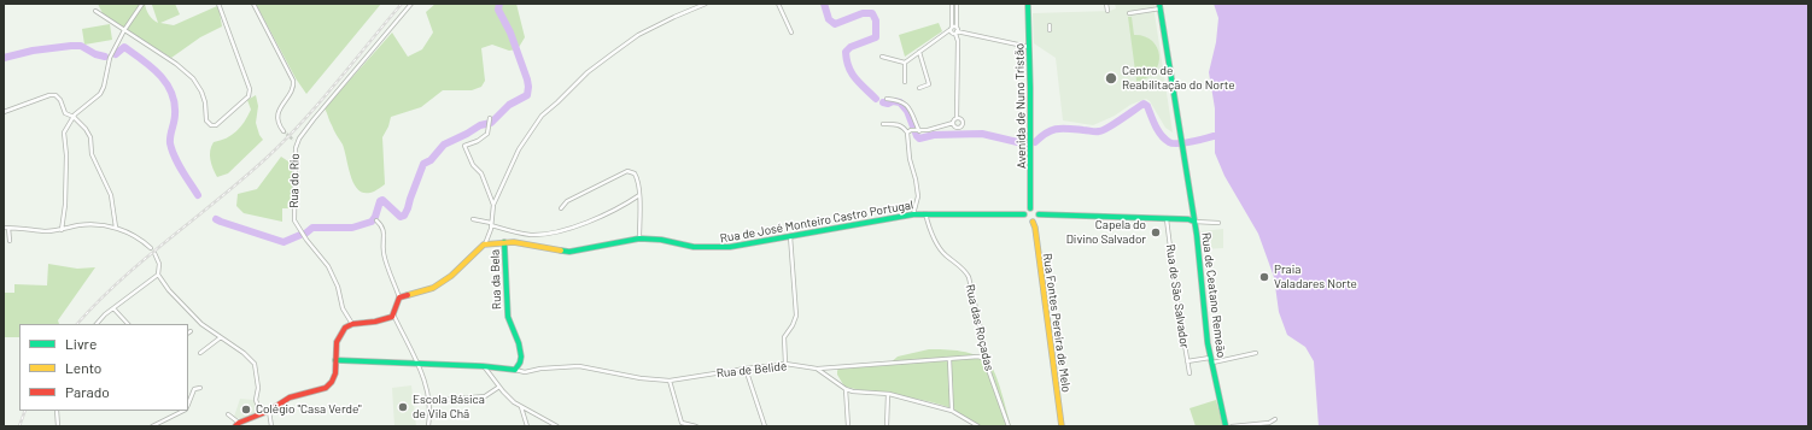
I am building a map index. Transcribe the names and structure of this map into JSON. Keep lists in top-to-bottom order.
{
  "streets": {
    "main road": [
      "Avenida de Nuno Tristão",
      "Rua de José Monteiro Castro Portugal",
      "Rua da Bela",
      "Rua de Ceatano Remeão",
      "Rua Fontes Pereira de Melo"
    ],
    "street": [
      "Rua do Rio",
      "Rua de São Salvador",
      "Rua das Roçadas",
      "Rua de Belide"
    ]
  },
  "crossings": [
    ["Avenida de Nuno Tristão", "Rua de José Monteiro Castro Portugal"],
    ["Avenida de Nuno Tristão", "Rua Fontes Pereira de Melo"],
    ["Rua de José Monteiro Castro Portugal", "Rua da Bela"],
    ["Rua de José Monteiro Castro Portugal", "Rua Fontes Pereira de Melo"],
    ["Rua de José Monteiro Castro Portugal", "Rua das Roçadas"],
    ["Rua da Bela", "Rua de Belide"]
  ],
  "places": [
    "Centro de Reabilitação do Norte",
    "Capela do Divino Salvador",
    "Praia Valadares Norte",
    "Escola Básica de Vila Chã",
    "Colégio \"Casa Verde\""
  ],
  "legend": ["Livre", "Lento", "Parado"]
}
